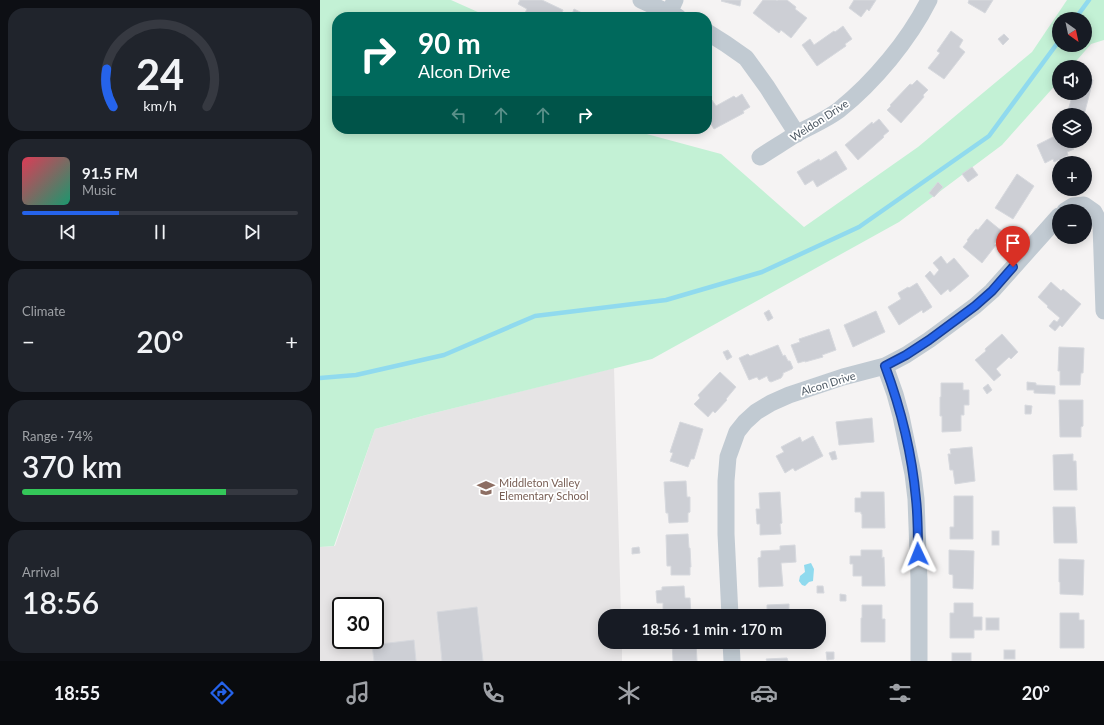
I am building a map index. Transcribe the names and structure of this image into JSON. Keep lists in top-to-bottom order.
{
  "streets": {
    "street": ["Weldon Drive", "Alcon Drive"]
  },
  "places": {
    "school or university": ["Middleton Valley Elementary School"]
  },
  "north": "bottom right",
  "page": {
    "map_buttons": ["+", "−"],
    "turn": ["90 m", "Alcon Drive"],
    "song": ["91.5 FM", "Music"],
    "tile": [
      "Climate",
      ["Range · 74%", "370 km"],
      ["Arrival", "18:56"]
    ],
    "heat": ["−", "20°", "+"],
    "limit": "30",
    "trip": "18:56 · 1 min · 170 m",
    "tabs": ["18:55", "20°"],
    "gauge": ["24", "km/h"]
  }
}
